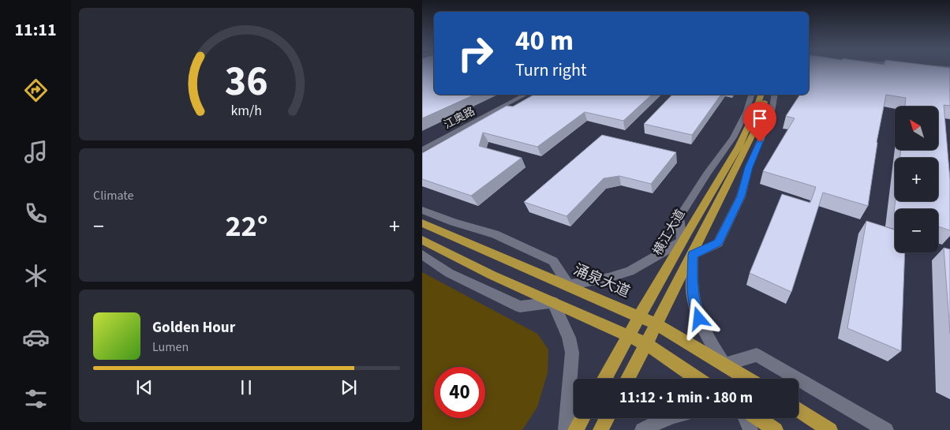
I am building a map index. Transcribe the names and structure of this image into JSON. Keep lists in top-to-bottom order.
{
  "streets": {
    "main road": ["横江大道", "涌泉大道"],
    "street": ["江奥路"]
  },
  "crossings": [
    ["横江大道", "涌泉大道"]
  ],
  "north": "top left",
  "page": {
    "tabs": "11:11",
    "turn": ["40 m", "Turn right"],
    "map_buttons": ["+", "−"],
    "tile": "Climate",
    "heat": ["−", "22°", "+"],
    "song": ["Golden Hour", "Lumen"],
    "limit": "40",
    "trip": "11:12 · 1 min · 180 m",
    "gauge": ["36", "km/h"]
  }
}
